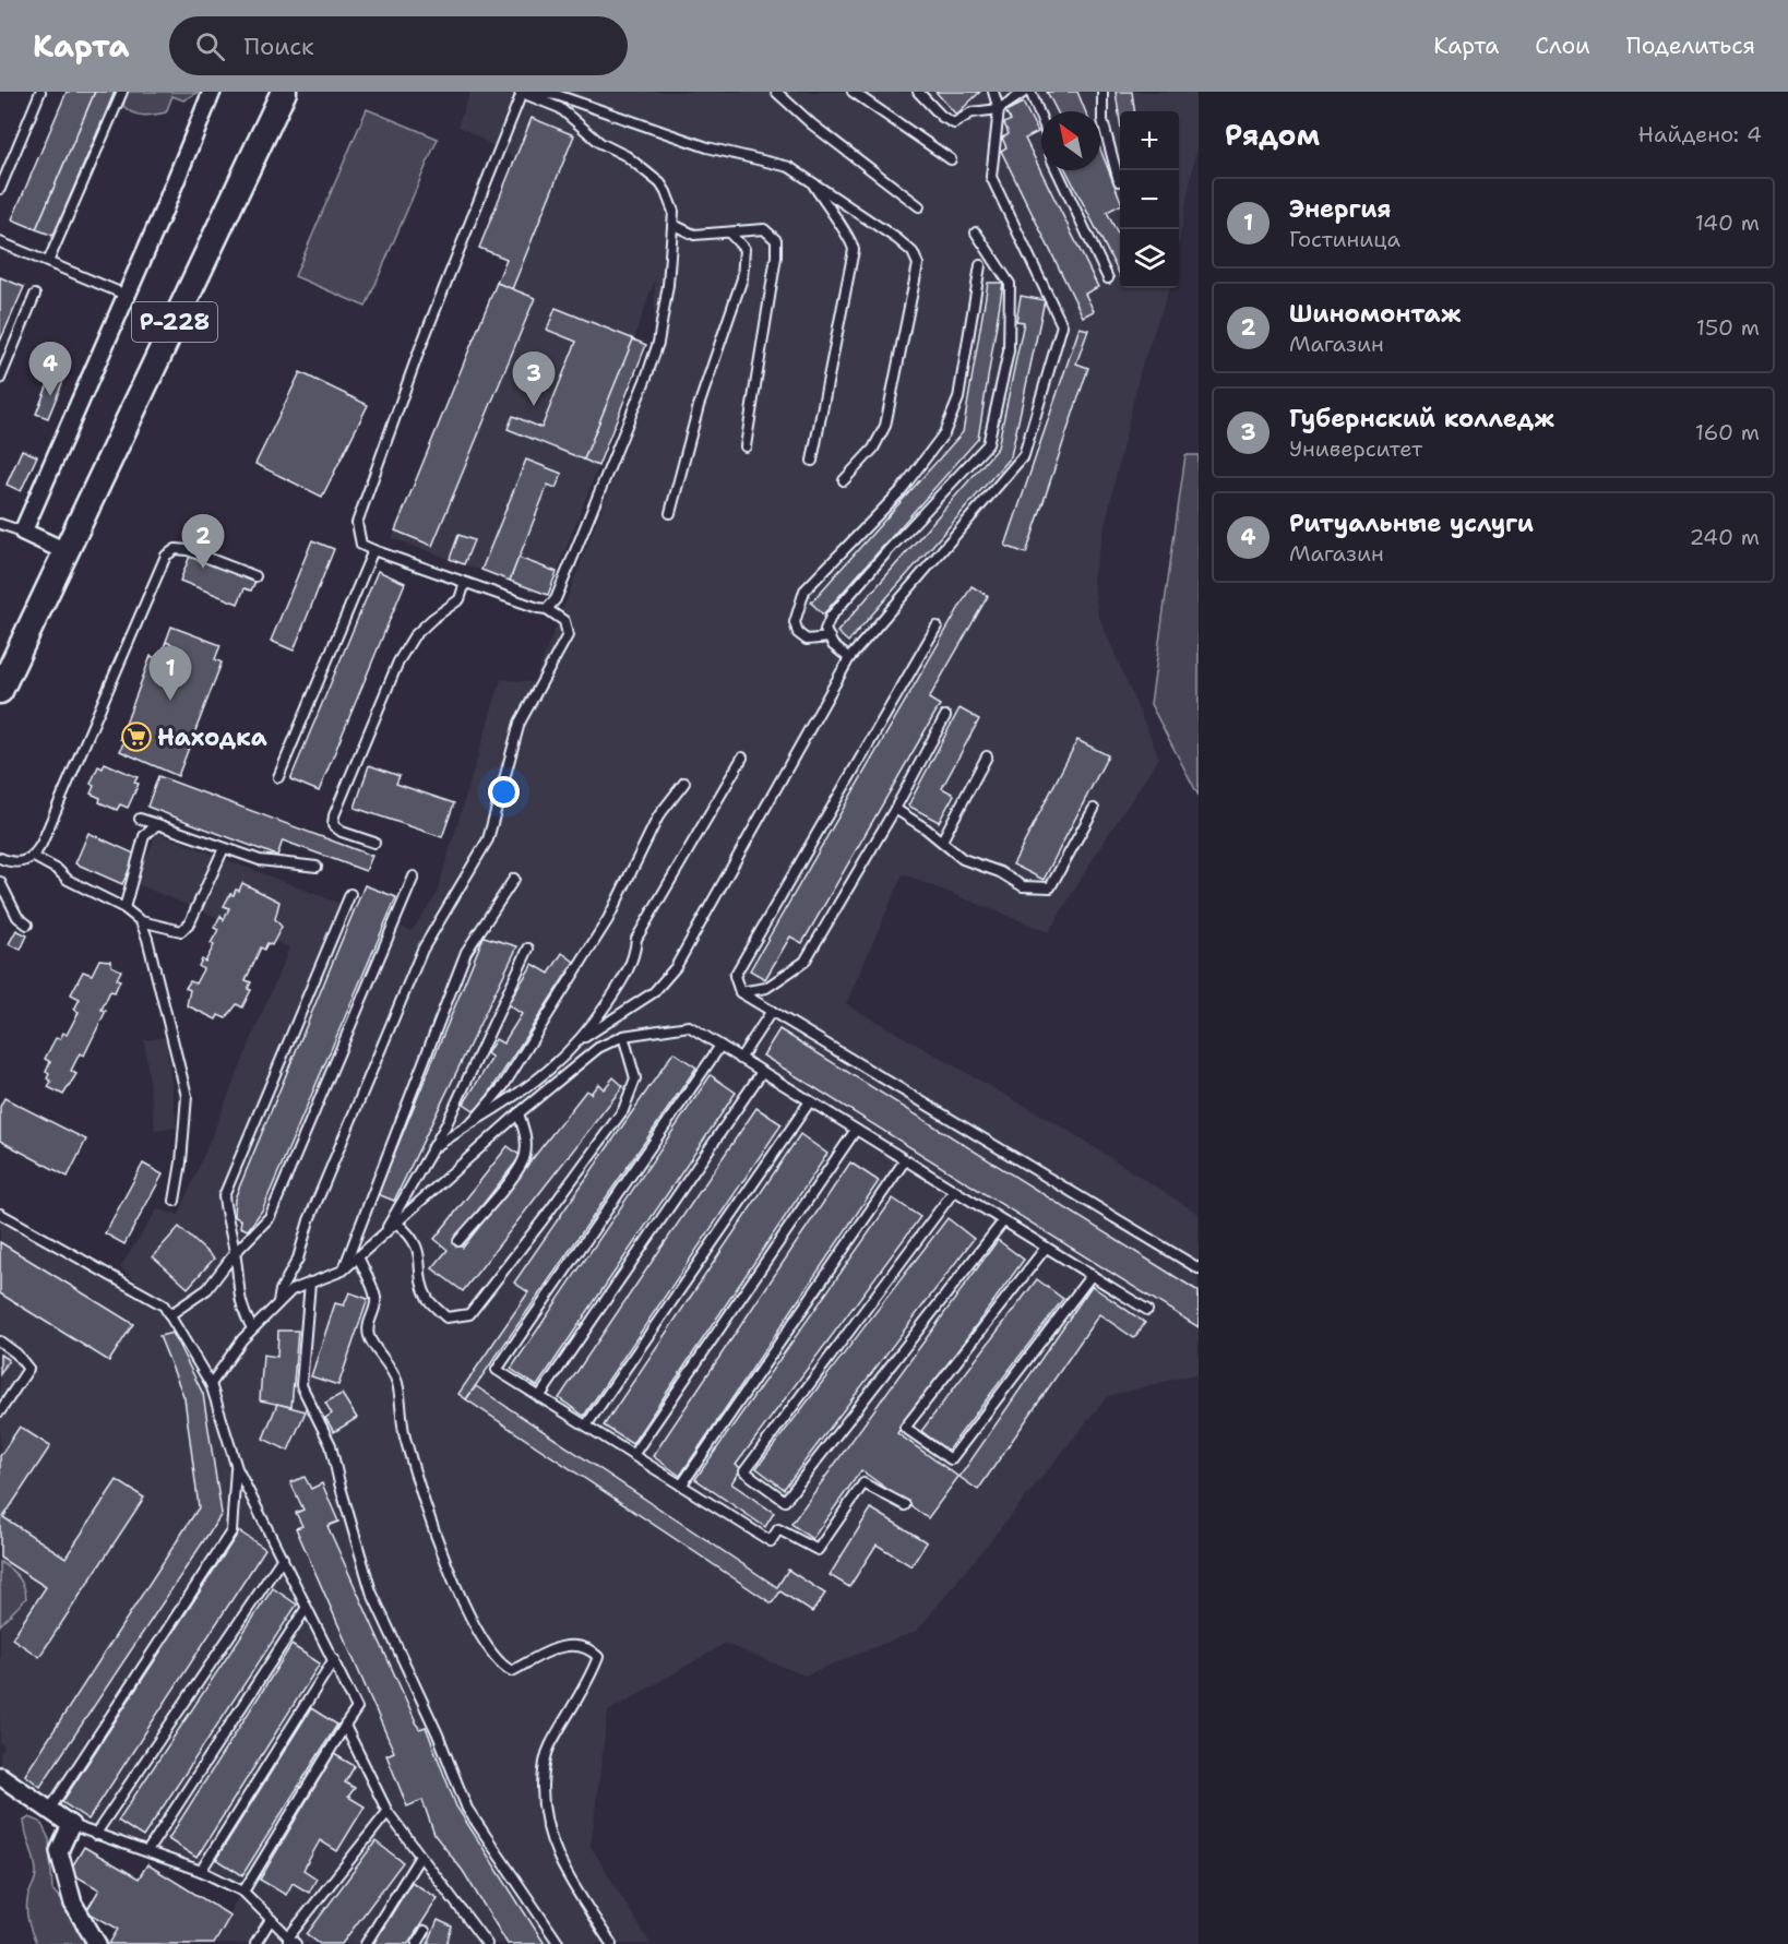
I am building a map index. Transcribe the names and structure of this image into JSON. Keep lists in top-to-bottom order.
{
  "streets": {
    "main road": ["Р-228"]
  },
  "places": {
    "supermarket": ["Находка"]
  },
  "north": "top left",
  "page": {
    "header": "Карта",
    "search": "Поиск",
    "nav": ["Карта", "Слои", "Поделиться"],
    "heading": ["Рядом", "Найдено: 4"],
    "map_buttons": ["+", "−"],
    "list": [
      {
        "mark": "1",
        "name": "Энергия",
        "note": "Гостиница",
        "value": "140 m"
      },
      {
        "mark": "2",
        "name": "Шиномонтаж",
        "note": "Магазин",
        "value": "150 m"
      },
      {
        "mark": "3",
        "name": "Губернский колледж",
        "note": "Университет",
        "value": "160 m"
      },
      {
        "mark": "4",
        "name": "Ритуальные услуги",
        "note": "Магазин",
        "value": "240 m"
      }
    ],
    "pins": [
      "4",
      "3",
      "2",
      "1"
    ]
  }
}
